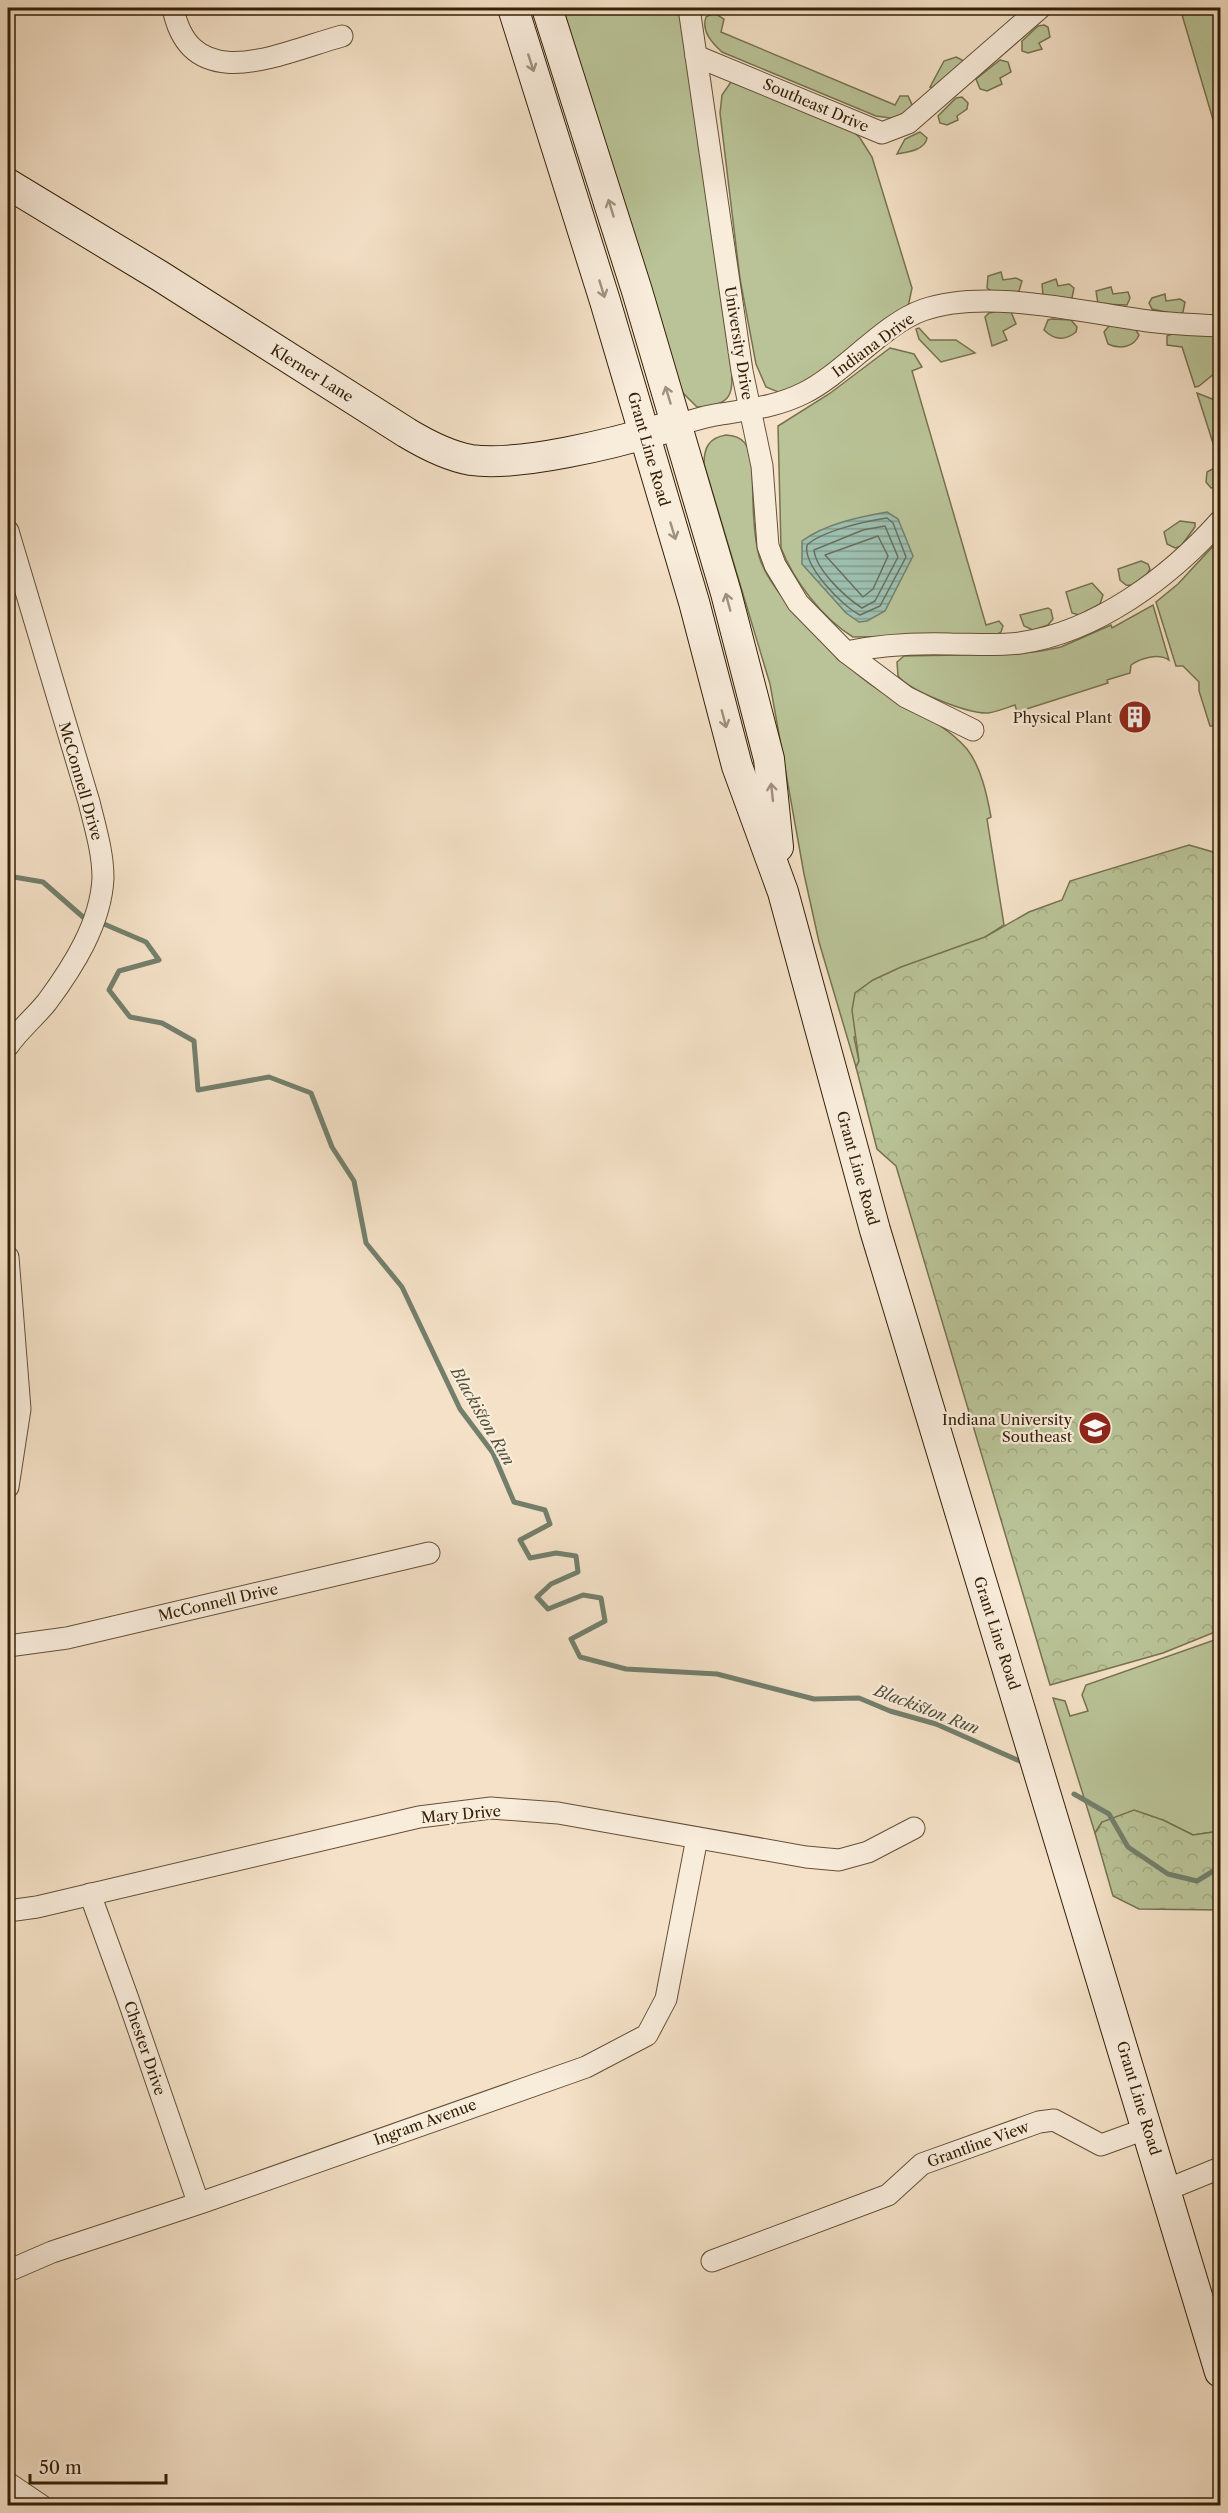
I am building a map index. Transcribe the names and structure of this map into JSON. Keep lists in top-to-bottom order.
{
  "streets": {
    "main road": ["Klerner Lane", "Grant Line Road"],
    "street": [
      "Southeast Drive",
      "University Drive",
      "Indiana Drive",
      "McConnell Drive",
      "Mary Drive",
      "Chester Drive",
      "Ingram Avenue",
      "Grantline View"
    ]
  },
  "crossings": [
    ["Southeast Drive", "University Drive"],
    ["University Drive", "Indiana Drive"],
    ["Indiana Drive", "Klerner Lane"],
    ["Indiana Drive", "Grant Line Road"],
    ["Klerner Lane", "Grant Line Road"],
    ["Grant Line Road", "Grantline View"],
    ["Mary Drive", "Chester Drive"],
    ["Mary Drive", "Ingram Avenue"],
    ["Chester Drive", "Ingram Avenue"]
  ],
  "water": ["Blackiston Run"],
  "places": {
    "building": ["Physical Plant"],
    "school or university": ["Indiana University Southeast"]
  },
  "scale_bar": "50 m"
}
